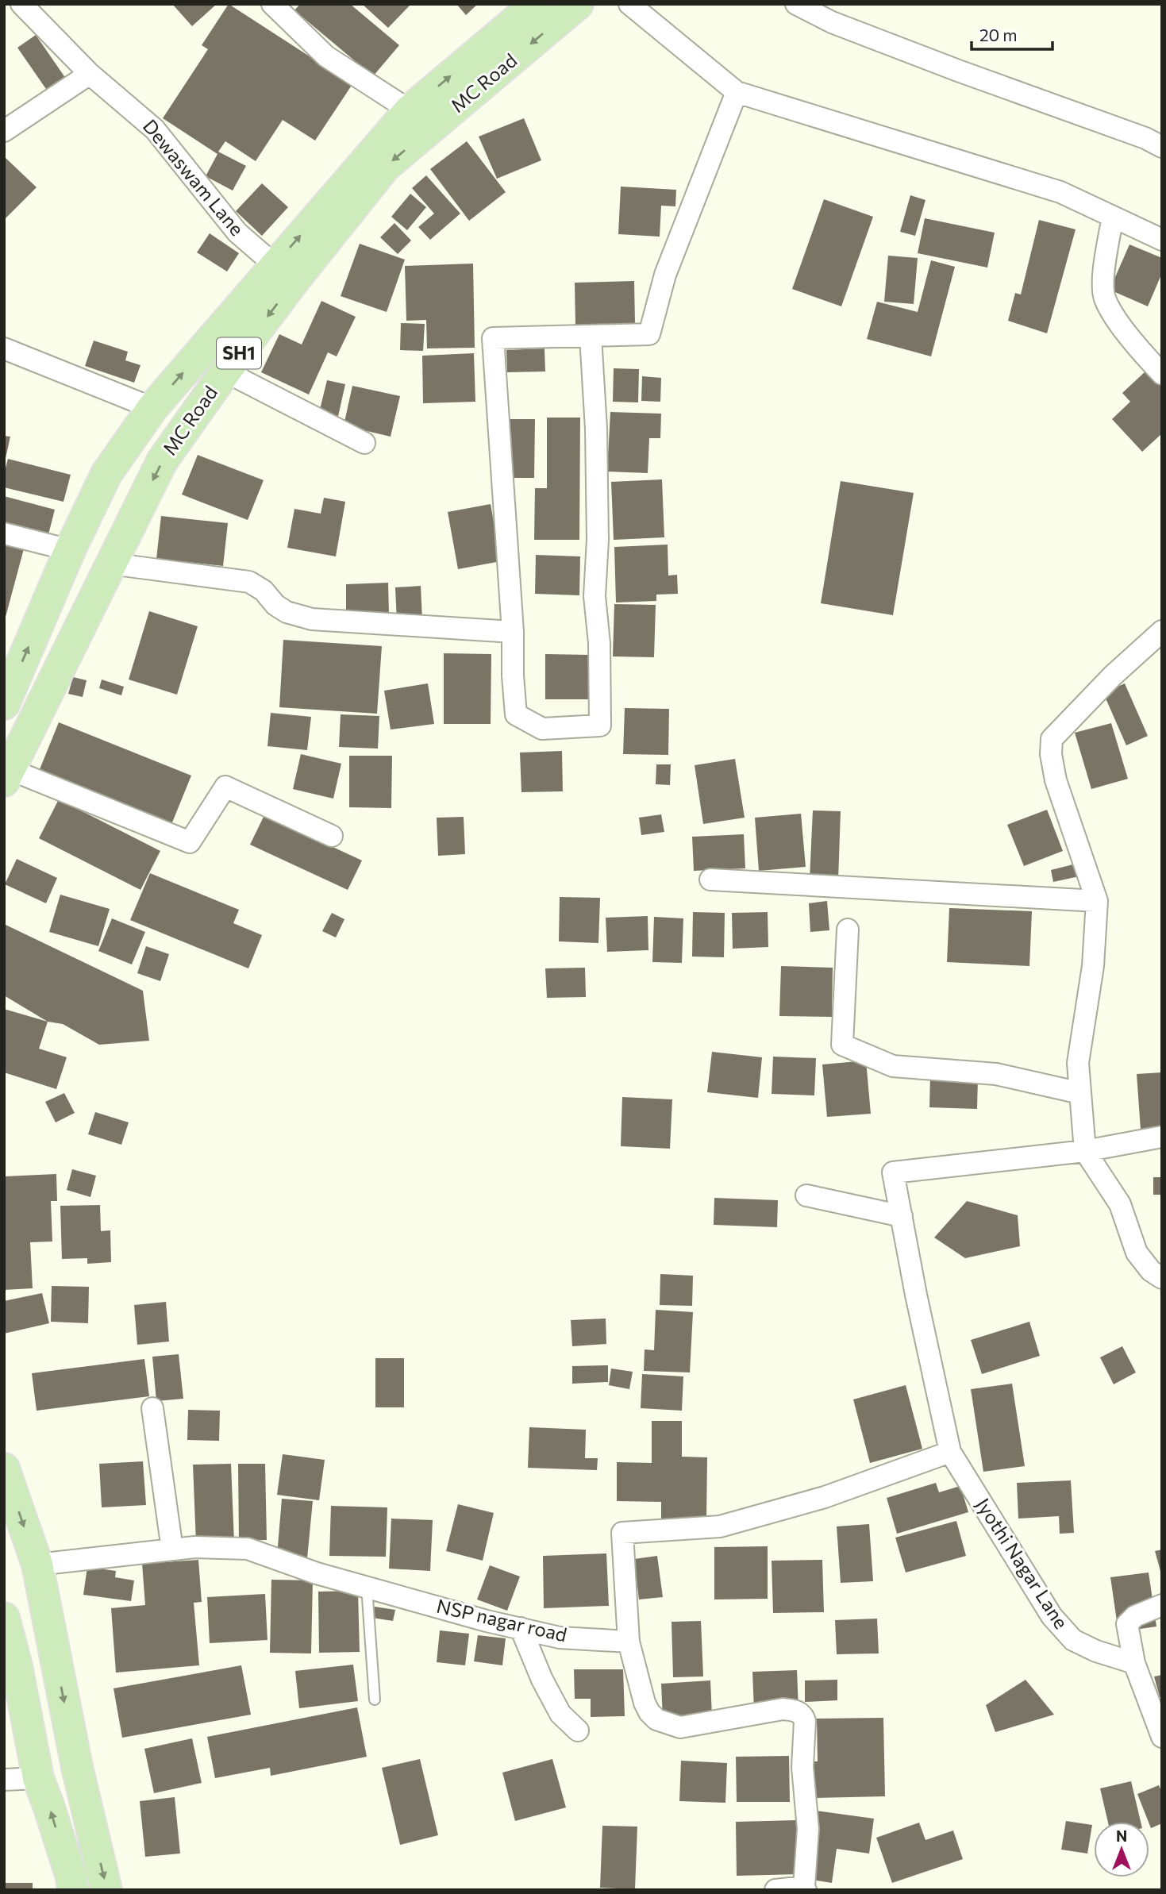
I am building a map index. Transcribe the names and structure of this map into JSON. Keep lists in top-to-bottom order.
{
  "streets": {
    "main road": ["MC Road", "SH1"],
    "street": ["Dewaswam Lane", "Jyothi Nagar Lane", "NSP nagar road"]
  },
  "crossings": [
    ["MC Road", "Dewaswam Lane"]
  ],
  "scale_bar": "20 m",
  "north": "top"
}
